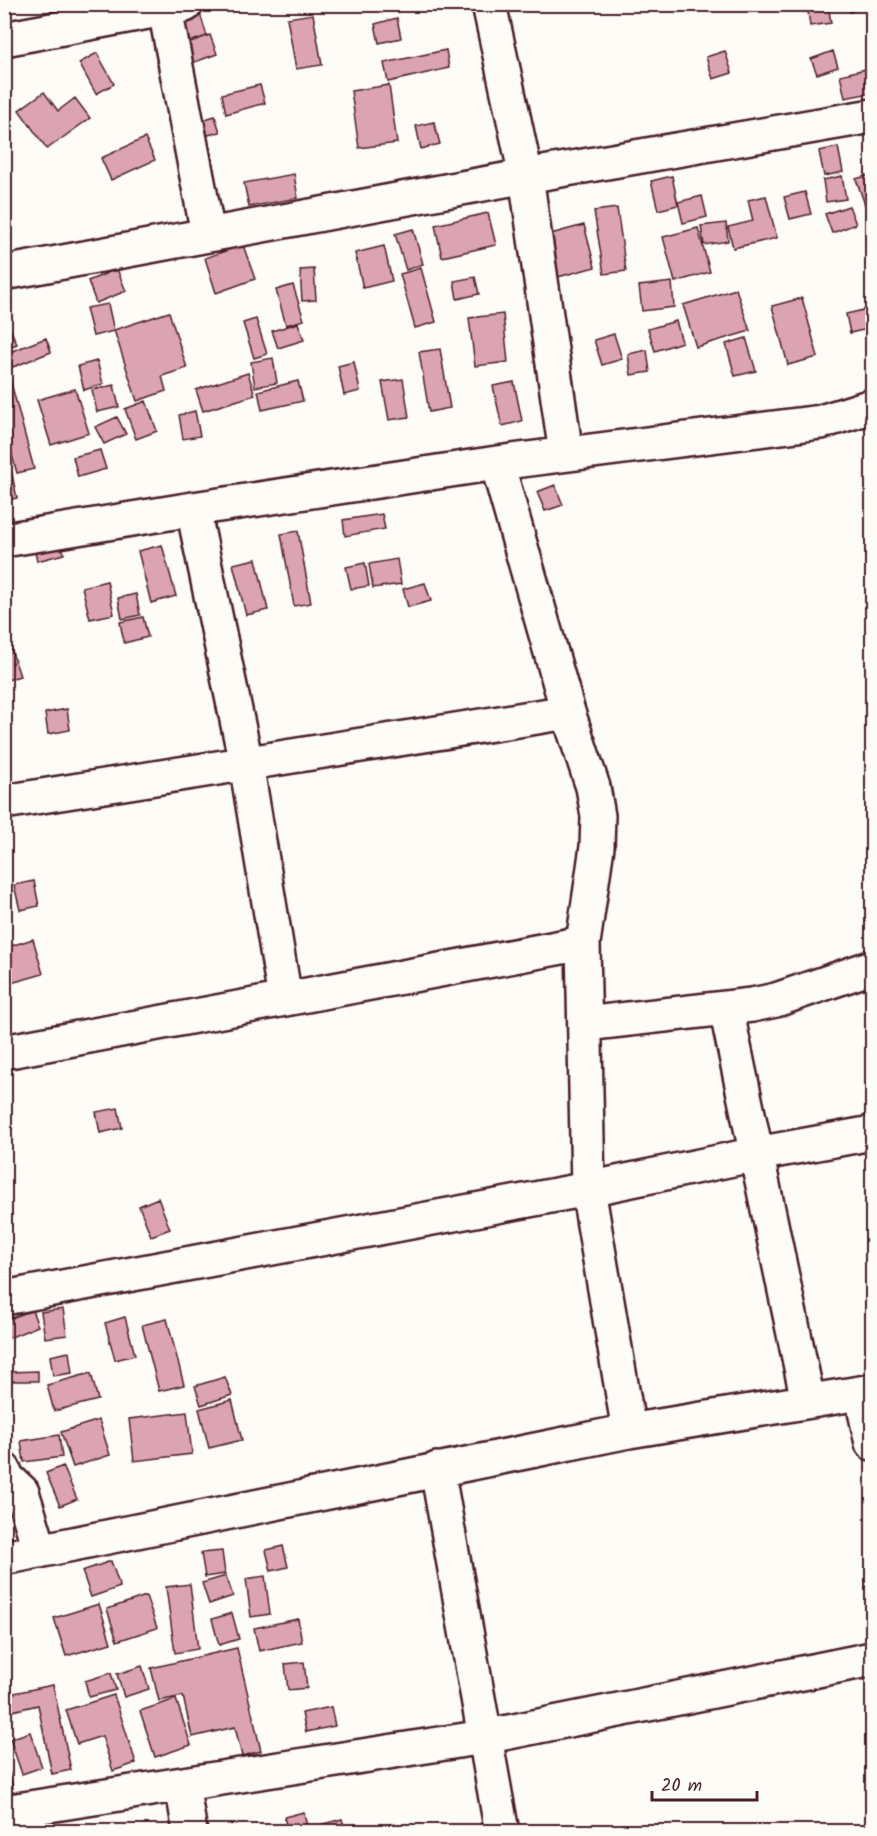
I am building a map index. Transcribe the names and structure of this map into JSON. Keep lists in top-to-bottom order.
{
  "scale_bar": "20 m"
}
